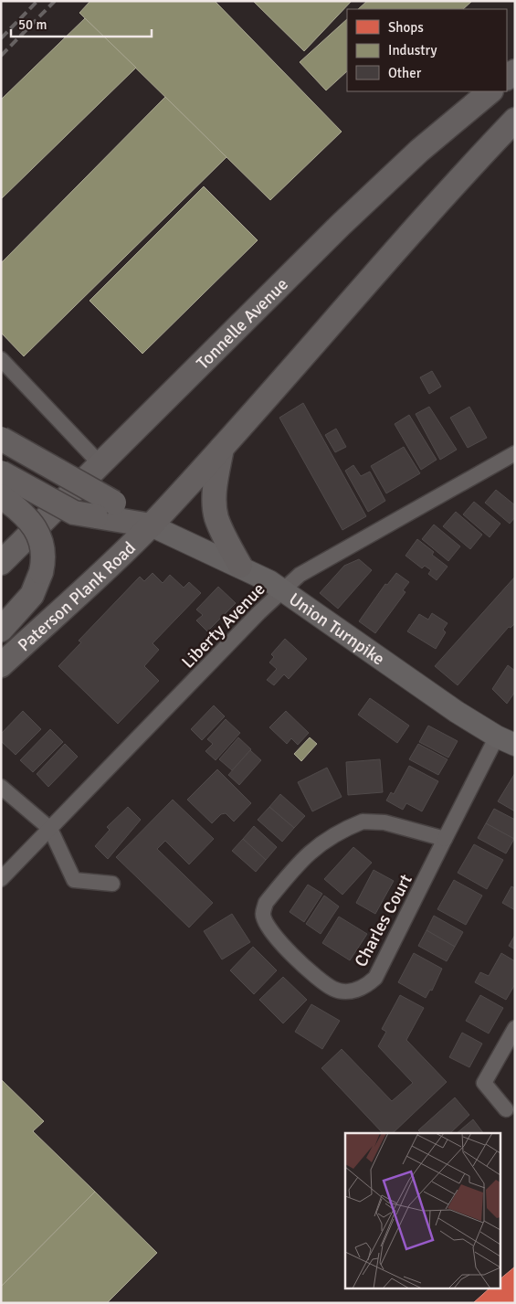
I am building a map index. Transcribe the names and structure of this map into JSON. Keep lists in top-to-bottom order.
{
  "streets": {
    "main road": ["Tonnelle Avenue", "Paterson Plank Road", "Union Turnpike"],
    "street": ["Liberty Avenue", "Charles Court"]
  },
  "crossings": [
    ["Paterson Plank Road", "Union Turnpike"],
    ["Liberty Avenue", "Union Turnpike"],
    ["Union Turnpike", "Charles Court"]
  ],
  "legend": ["Shops", "Industry", "Other"],
  "scale_bar": "50 m"
}
